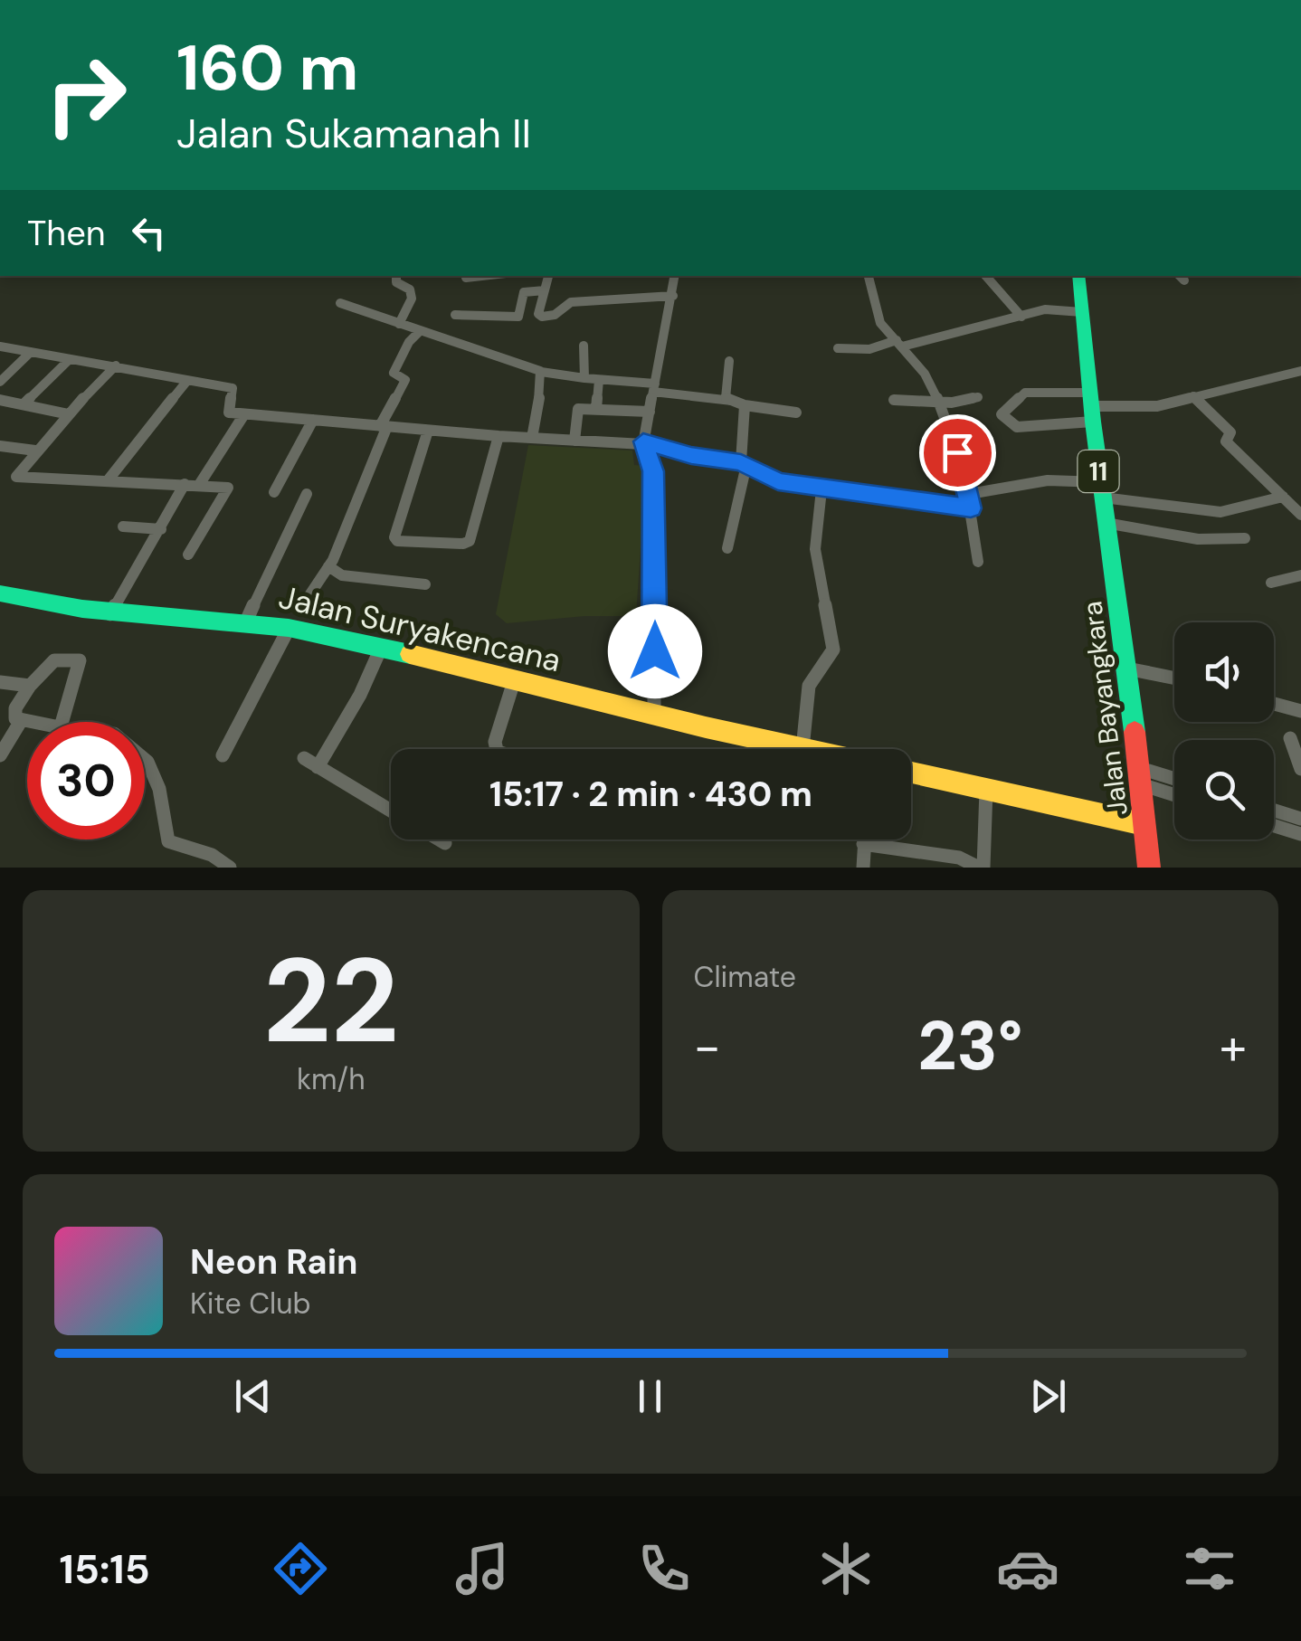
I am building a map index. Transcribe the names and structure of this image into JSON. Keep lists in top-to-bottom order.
{
  "streets": {
    "main road": ["11", "Jalan Suryakencana", "Jalan Bayangkara"]
  },
  "page": {
    "turn": ["160 m", "Jalan Sukamanah II"],
    "then": "Then",
    "limit": "30",
    "trip": "15:17 · 2 min · 430 m",
    "tile": [
      ["22", "km/h"],
      "Climate"
    ],
    "heat": ["−", "23°", "+"],
    "song": ["Neon Rain", "Kite Club"],
    "tabs": "15:15"
  }
}
